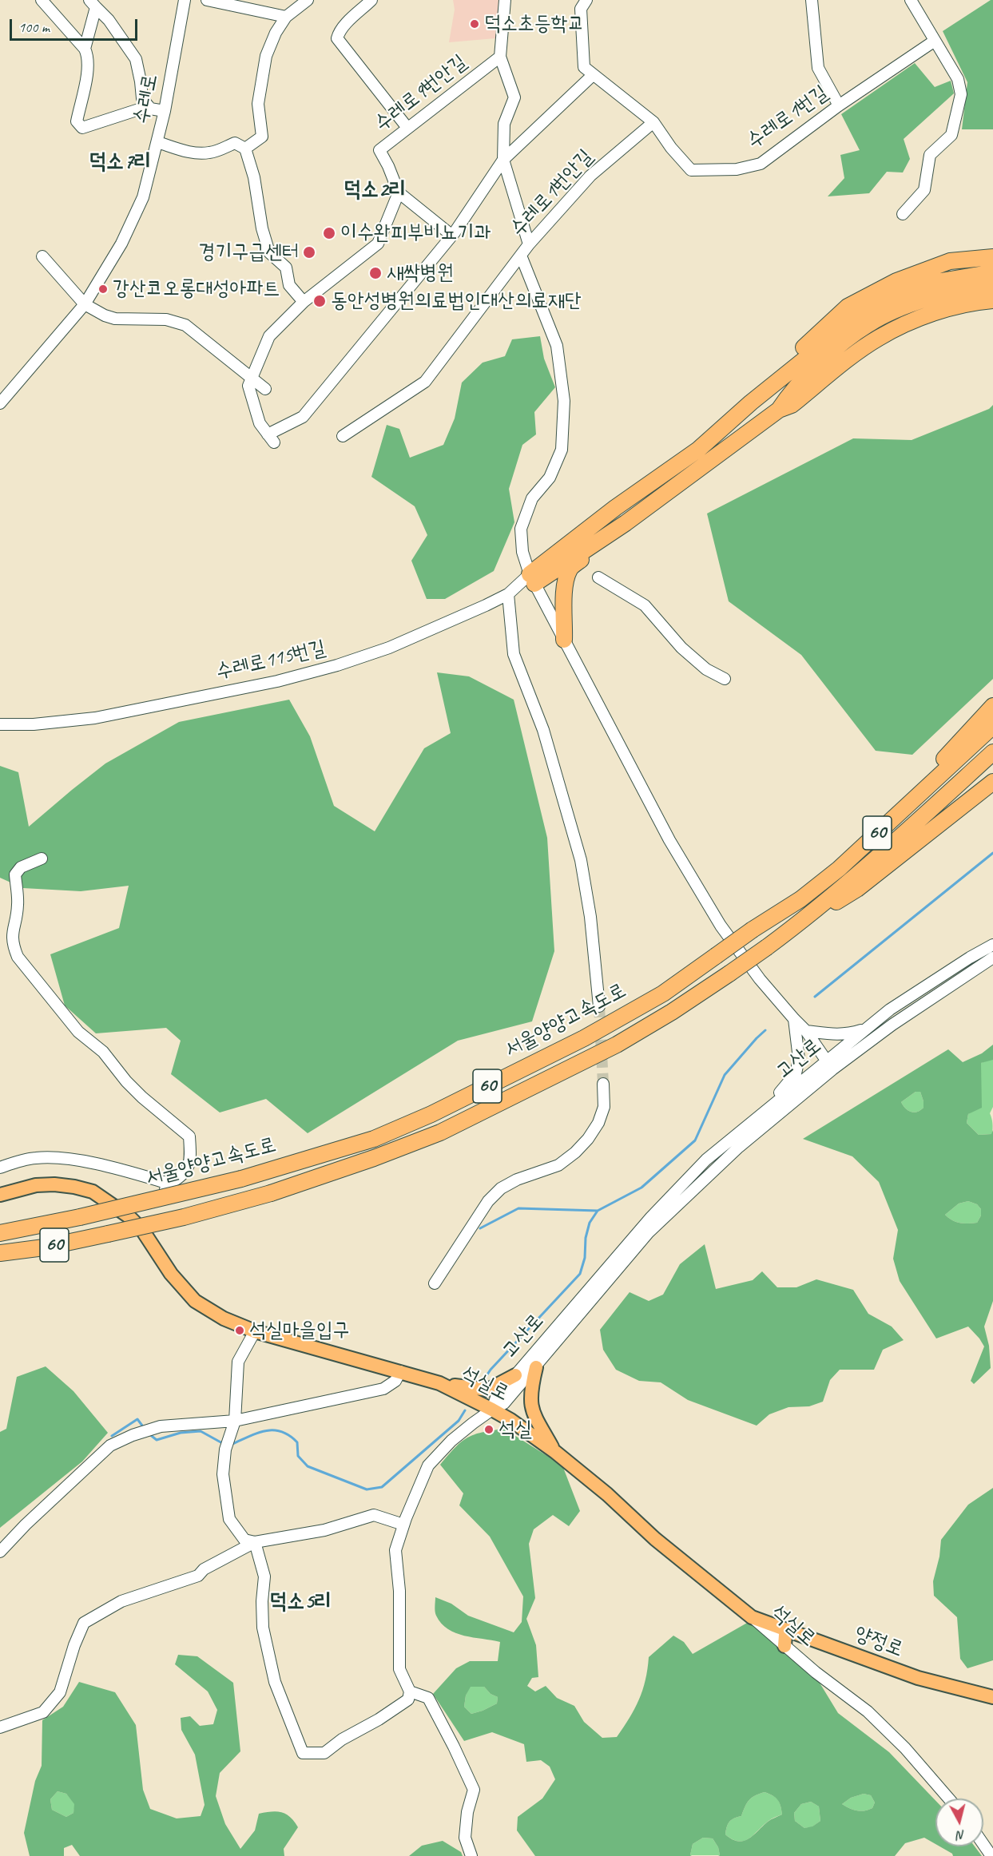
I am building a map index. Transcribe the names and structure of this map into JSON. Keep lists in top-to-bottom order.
{
  "streets": {
    "highway": ["60", "서울양양고속도로"],
    "main road": ["석실로", "양정로"],
    "street": [
      "수레로9번안길",
      "수레로",
      "수레로1번길",
      "수레로1번안길",
      "수레로115번길",
      "고산로"
    ]
  },
  "crossings": [
    ["수레로1번길", "수레로1번안길"],
    ["고산로", "석실로"],
    ["석실로", "양정로"]
  ],
  "districts": ["덕소7리", "덕소2리", "덕소5리"],
  "places": [
    "덕소초등학교",
    "이수완피부비뇨기과",
    "경기구급센터",
    "새싹병원",
    "강산코오롱대성아파트",
    "동안성병원의료법인대산의료재단",
    "석실마을입구",
    "석실"
  ],
  "scale_bar": "100 m",
  "north": "bottom"
}
